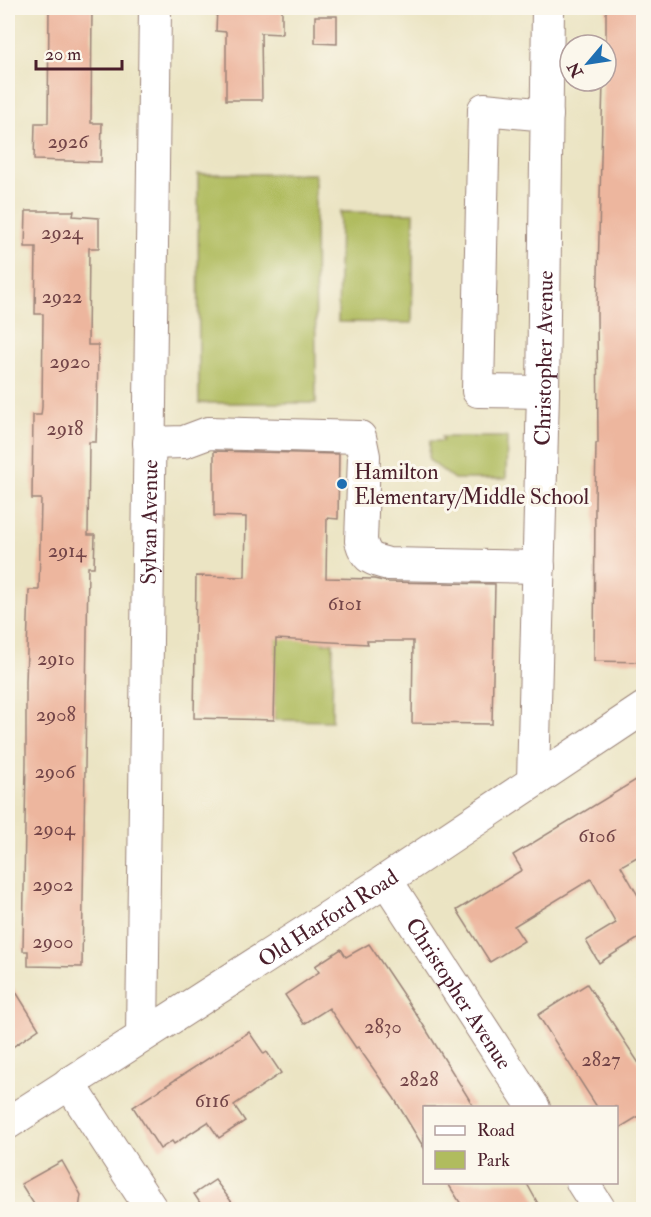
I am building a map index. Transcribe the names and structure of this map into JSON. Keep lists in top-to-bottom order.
{
  "streets": {
    "street": ["Christopher Avenue", "Sylvan Avenue", "Old Harford Road"]
  },
  "crossings": [
    ["Christopher Avenue", "Old Harford Road"],
    ["Sylvan Avenue", "Old Harford Road"]
  ],
  "places": ["Hamilton Elementary/Middle School"],
  "house_numbers": [
    "2926",
    "2924",
    "2922",
    "2920",
    "2918",
    "2914",
    "6101",
    "2910",
    "2908",
    "2906",
    "2904",
    "6106",
    "2902",
    "2900",
    "2830",
    "2827",
    "2828",
    "6116"
  ],
  "legend": ["Road", "Park"],
  "scale_bar": "20 m",
  "north": "bottom left"
}
